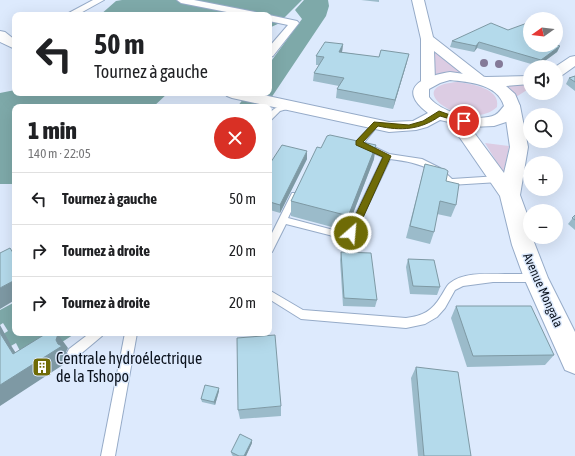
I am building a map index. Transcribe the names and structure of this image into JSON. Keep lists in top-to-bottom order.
{
  "streets": {
    "main road": ["Avenue Mongala"]
  },
  "places": {
    "building": ["Centrale hydroélectrique de la Tshopo"]
  },
  "north": "left",
  "page": {
    "map_buttons": ["+", "−"],
    "turn": ["50 m", "Tournez à gauche"],
    "heading": ["1 min", "140 m · 22:05"],
    "list": [
      {
        "name": "Tournez à gauche",
        "value": "50 m"
      },
      {
        "name": "Tournez à droite",
        "value": "20 m"
      },
      {
        "name": "Tournez à droite",
        "value": "20 m"
      }
    ]
  }
}
